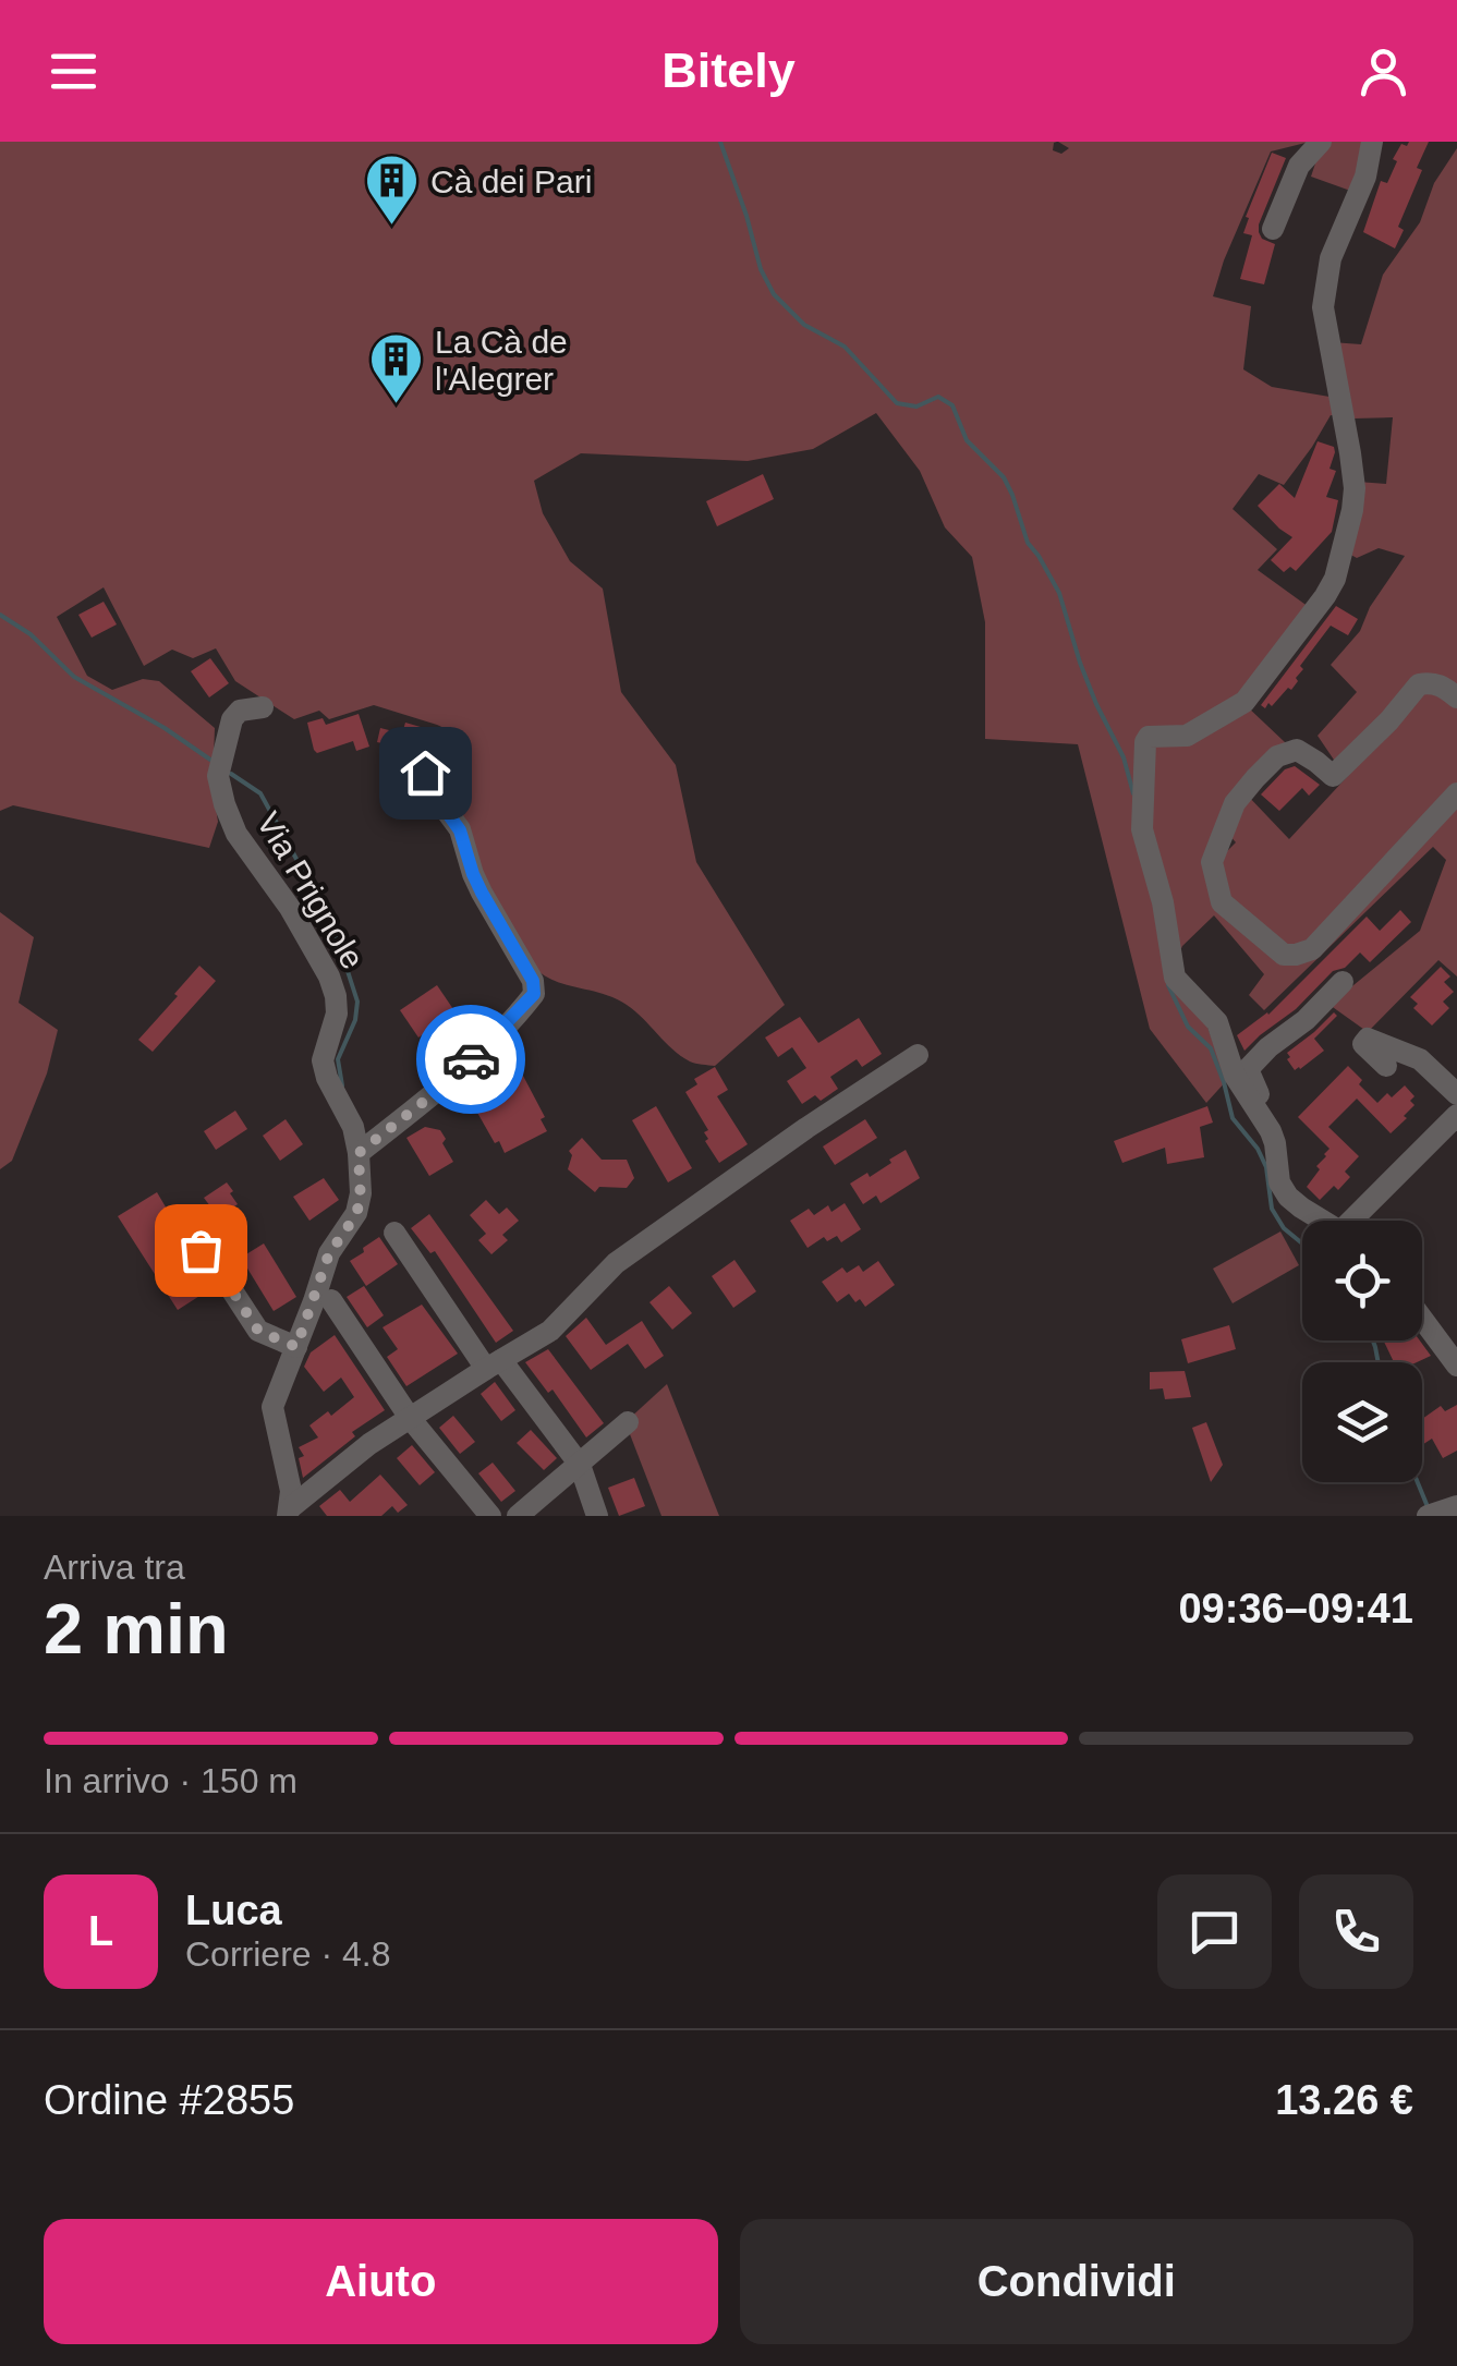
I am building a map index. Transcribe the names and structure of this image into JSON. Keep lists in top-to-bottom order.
{
  "streets": {
    "street": ["Via Prignole"]
  },
  "places": {
    "building": ["Cà dei Pari", "La Cà de l'Alegrer"]
  },
  "page": {
    "header": "Bitely",
    "heading": ["2 min", "Arriva tra", "09:36–09:41"],
    "panel": [
      "Luca",
      "Corriere · 4.8",
      "Ordine #2855",
      "13.26 €"
    ],
    "bar": "In arrivo · 150 m",
    "round": "L",
    "buttons": ["Aiuto", "Condividi"]
  }
}
